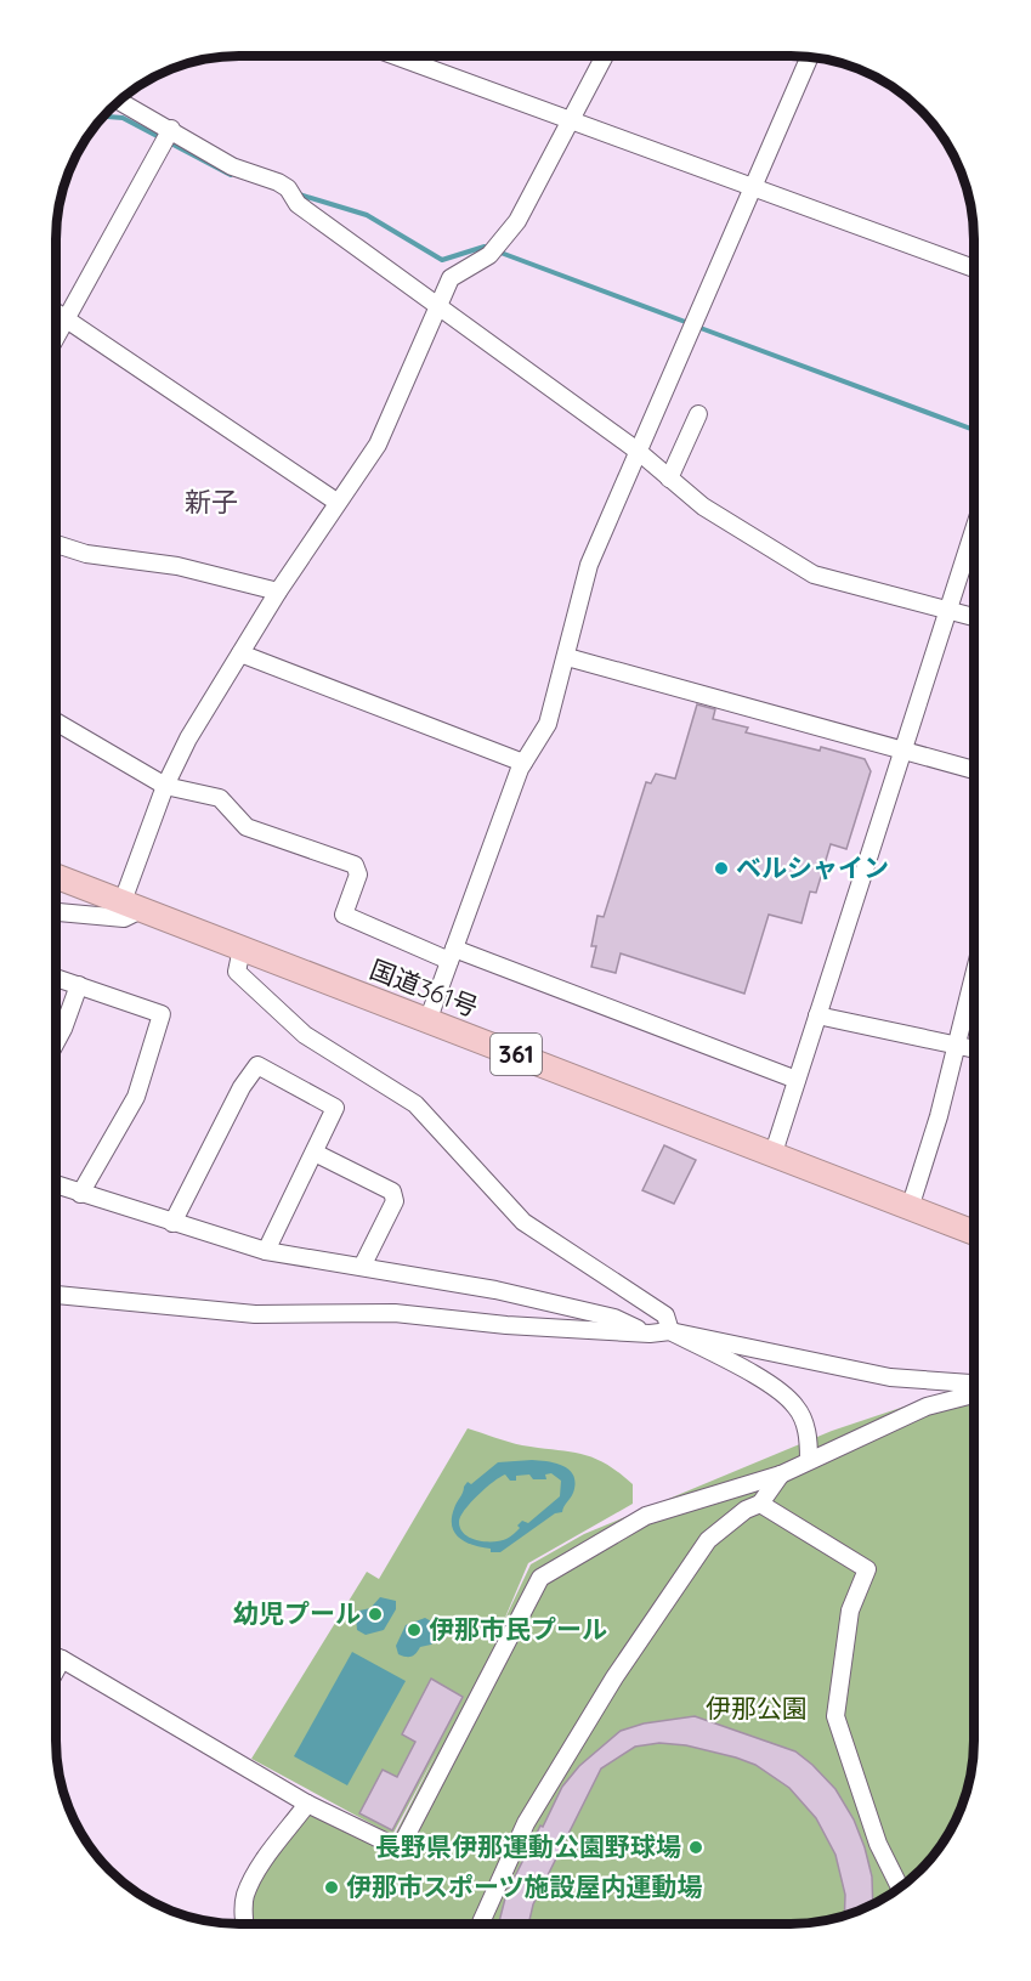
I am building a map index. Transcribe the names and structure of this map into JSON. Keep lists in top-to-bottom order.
{
  "streets": {
    "highway": ["国道361号", "361"]
  },
  "districts": ["新子"],
  "parks": ["伊那公園"],
  "places": [
    "ベルシャイン",
    "幼児プール",
    "伊那市民プール",
    "長野県伊那運動公園野球場",
    "伊那市スポーツ施設屋内運動場"
  ]
}
